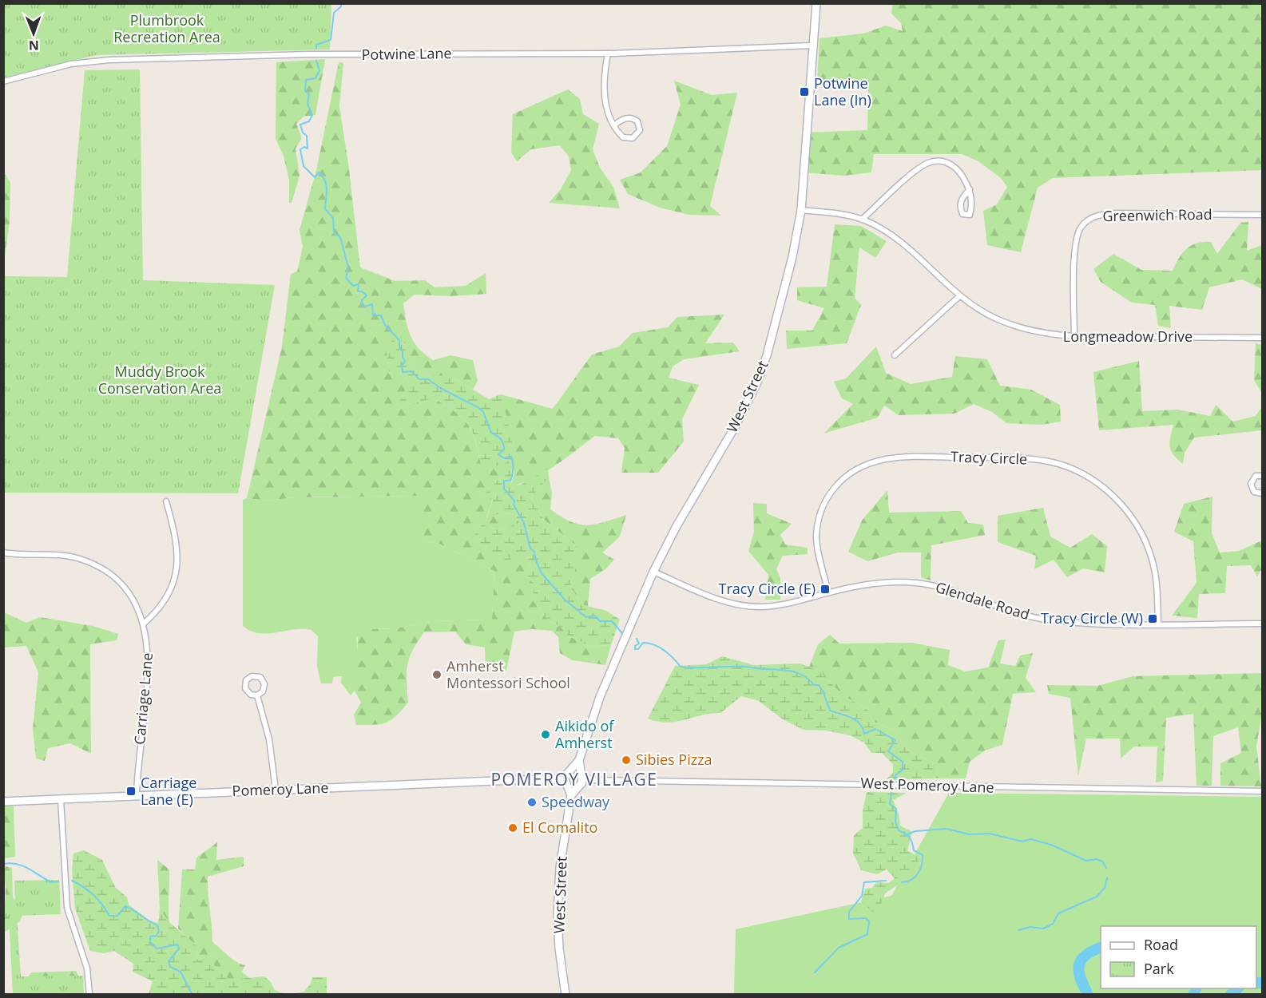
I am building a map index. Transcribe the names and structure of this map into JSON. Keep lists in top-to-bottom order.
{
  "streets": {
    "main road": ["West Street", "Pomeroy Lane"],
    "street": [
      "Potwine Lane",
      "Greenwich Road",
      "Longmeadow Drive",
      "Tracy Circle",
      "Glendale Road",
      "Carriage Lane",
      "West Pomeroy Lane"
    ]
  },
  "crossings": [
    ["Potwine Lane", "West Street"],
    ["Greenwich Road", "Longmeadow Drive"],
    ["Longmeadow Drive", "West Street"],
    ["West Street", "Glendale Road"],
    ["West Street", "West Pomeroy Lane"],
    ["West Street", "Pomeroy Lane"],
    ["Tracy Circle", "Glendale Road"],
    ["Carriage Lane", "Pomeroy Lane"],
    ["West Pomeroy Lane", "Pomeroy Lane"]
  ],
  "districts": ["POMEROY VILLAGE"],
  "parks": ["Plumbrook Recreation Area", "Muddy Brook Conservation Area"],
  "places": {
    "transit": [
      "Potwine Lane (In)",
      "Tracy Circle (E)",
      "Tracy Circle (W)",
      "Carriage Lane (E)"
    ],
    "other": [
      "Amherst Montessori School",
      "Aikido of Amherst",
      "Sibies Pizza",
      "Speedway",
      "El Comalito"
    ]
  },
  "legend": ["Road", "Park"],
  "north": "bottom"
}
